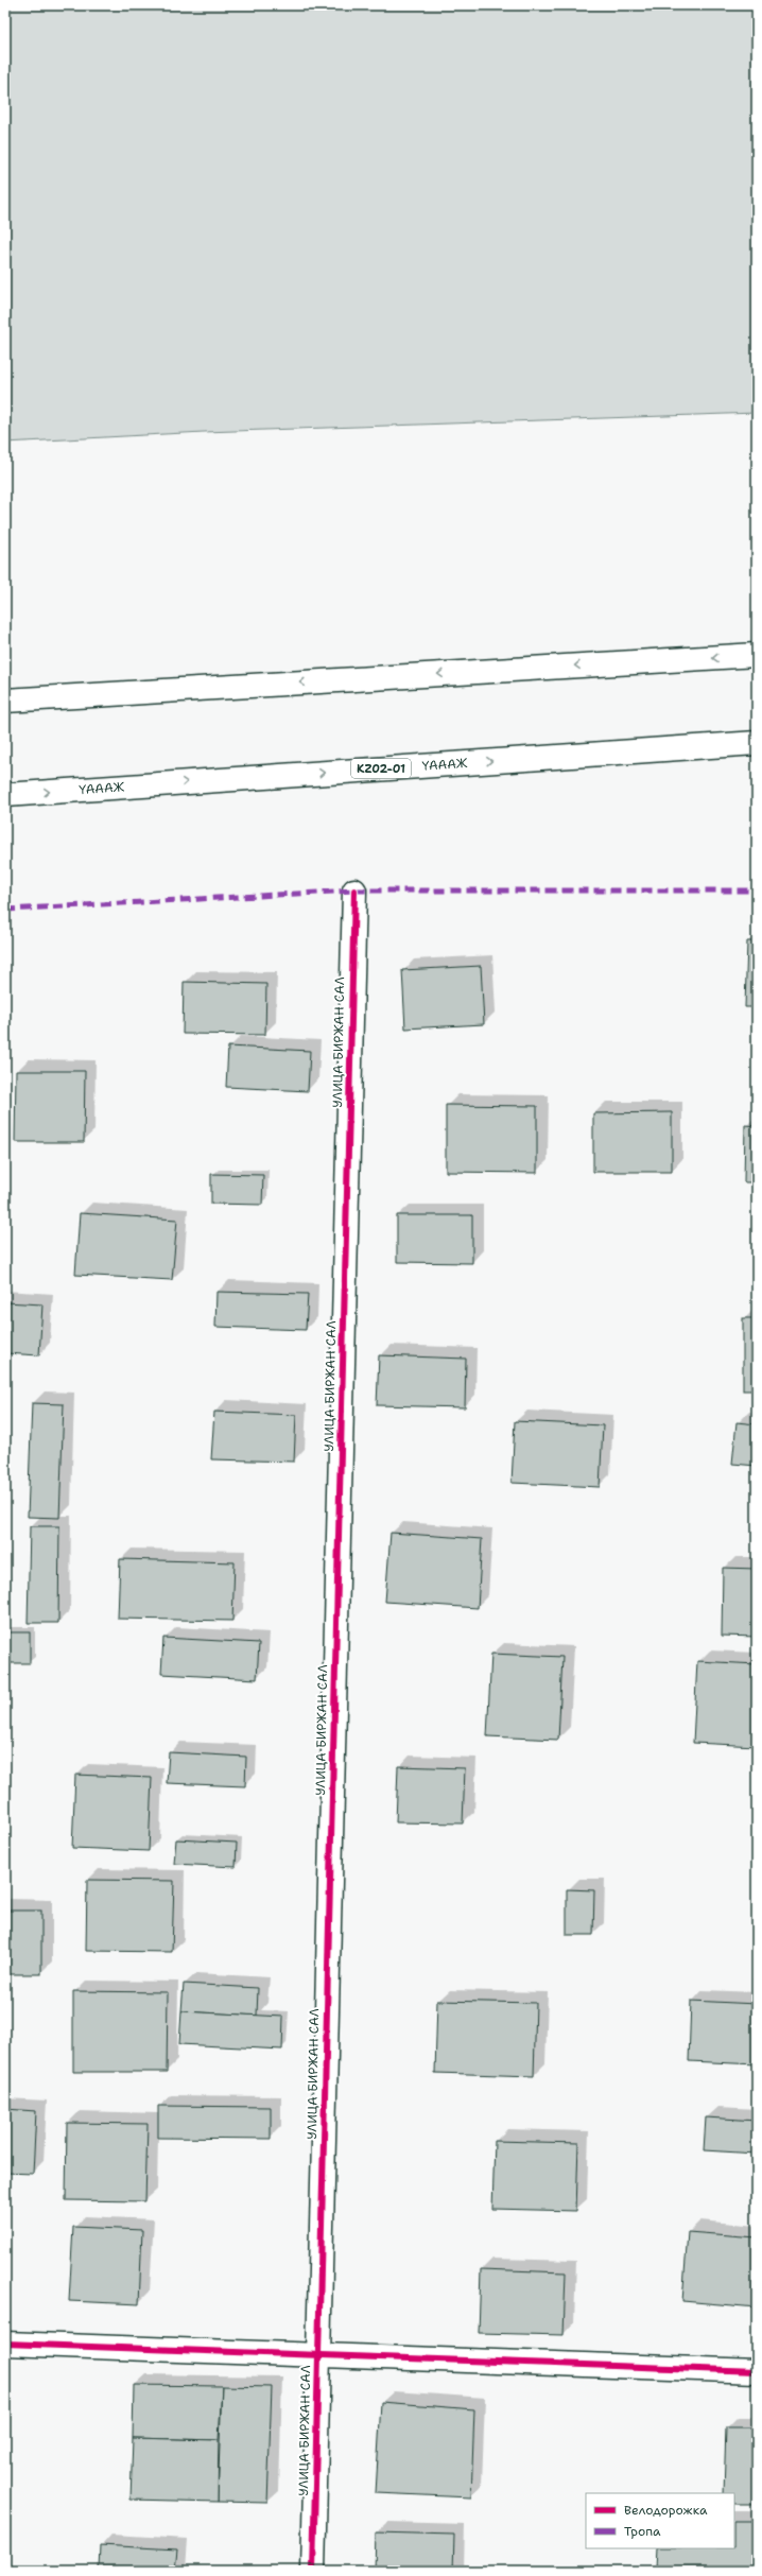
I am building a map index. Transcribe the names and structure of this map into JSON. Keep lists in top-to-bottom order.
{
  "streets": {
    "main road": ["ҮАААЖ", "KZ02-01", "УЛИЦА БИРЖАН САЛ"]
  },
  "legend": ["Велодорожка", "Тропа"]
}
